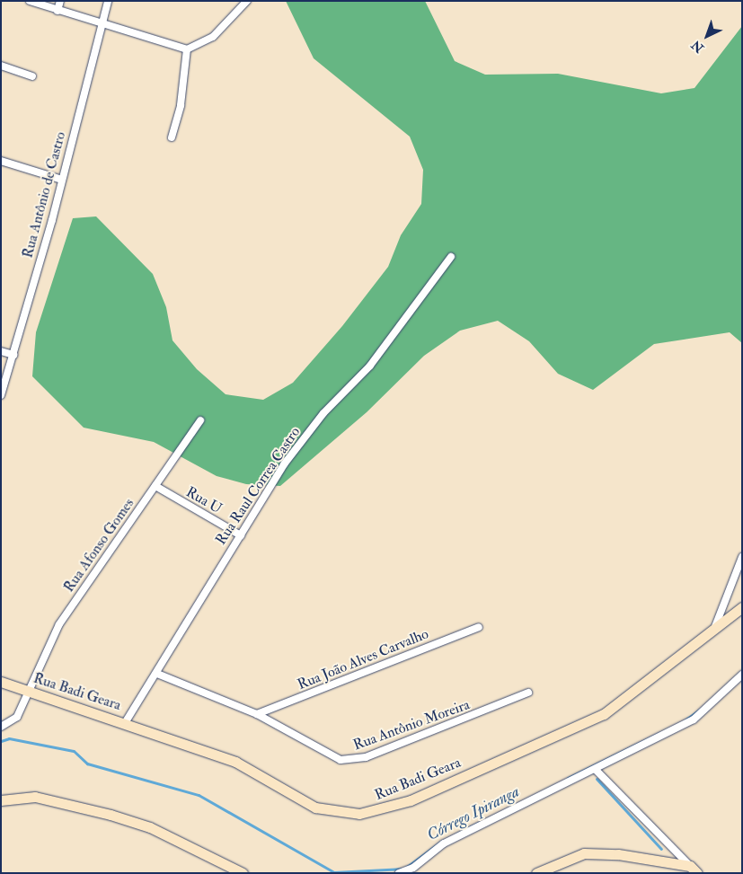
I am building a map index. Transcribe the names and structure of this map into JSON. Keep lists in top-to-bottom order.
{
  "streets": {
    "street": [
      "Rua Antônio de Castro",
      "Rua Raul Correa Castro",
      "Rua U",
      "Rua Afonso Gomes",
      "Rua João Alves Carvalho",
      "Rua Badi Geara",
      "Rua Antônio Moreira"
    ]
  },
  "crossings": [
    ["Rua Raul Correa Castro", "Rua U"],
    ["Rua Raul Correa Castro", "Rua Badi Geara"],
    ["Rua Raul Correa Castro", "Rua Antônio Moreira"],
    ["Rua U", "Rua Afonso Gomes"],
    ["Rua Afonso Gomes", "Rua Badi Geara"],
    ["Rua João Alves Carvalho", "Rua Antônio Moreira"]
  ],
  "water": ["Córrego Ipiranga"],
  "north": "bottom left"
}
